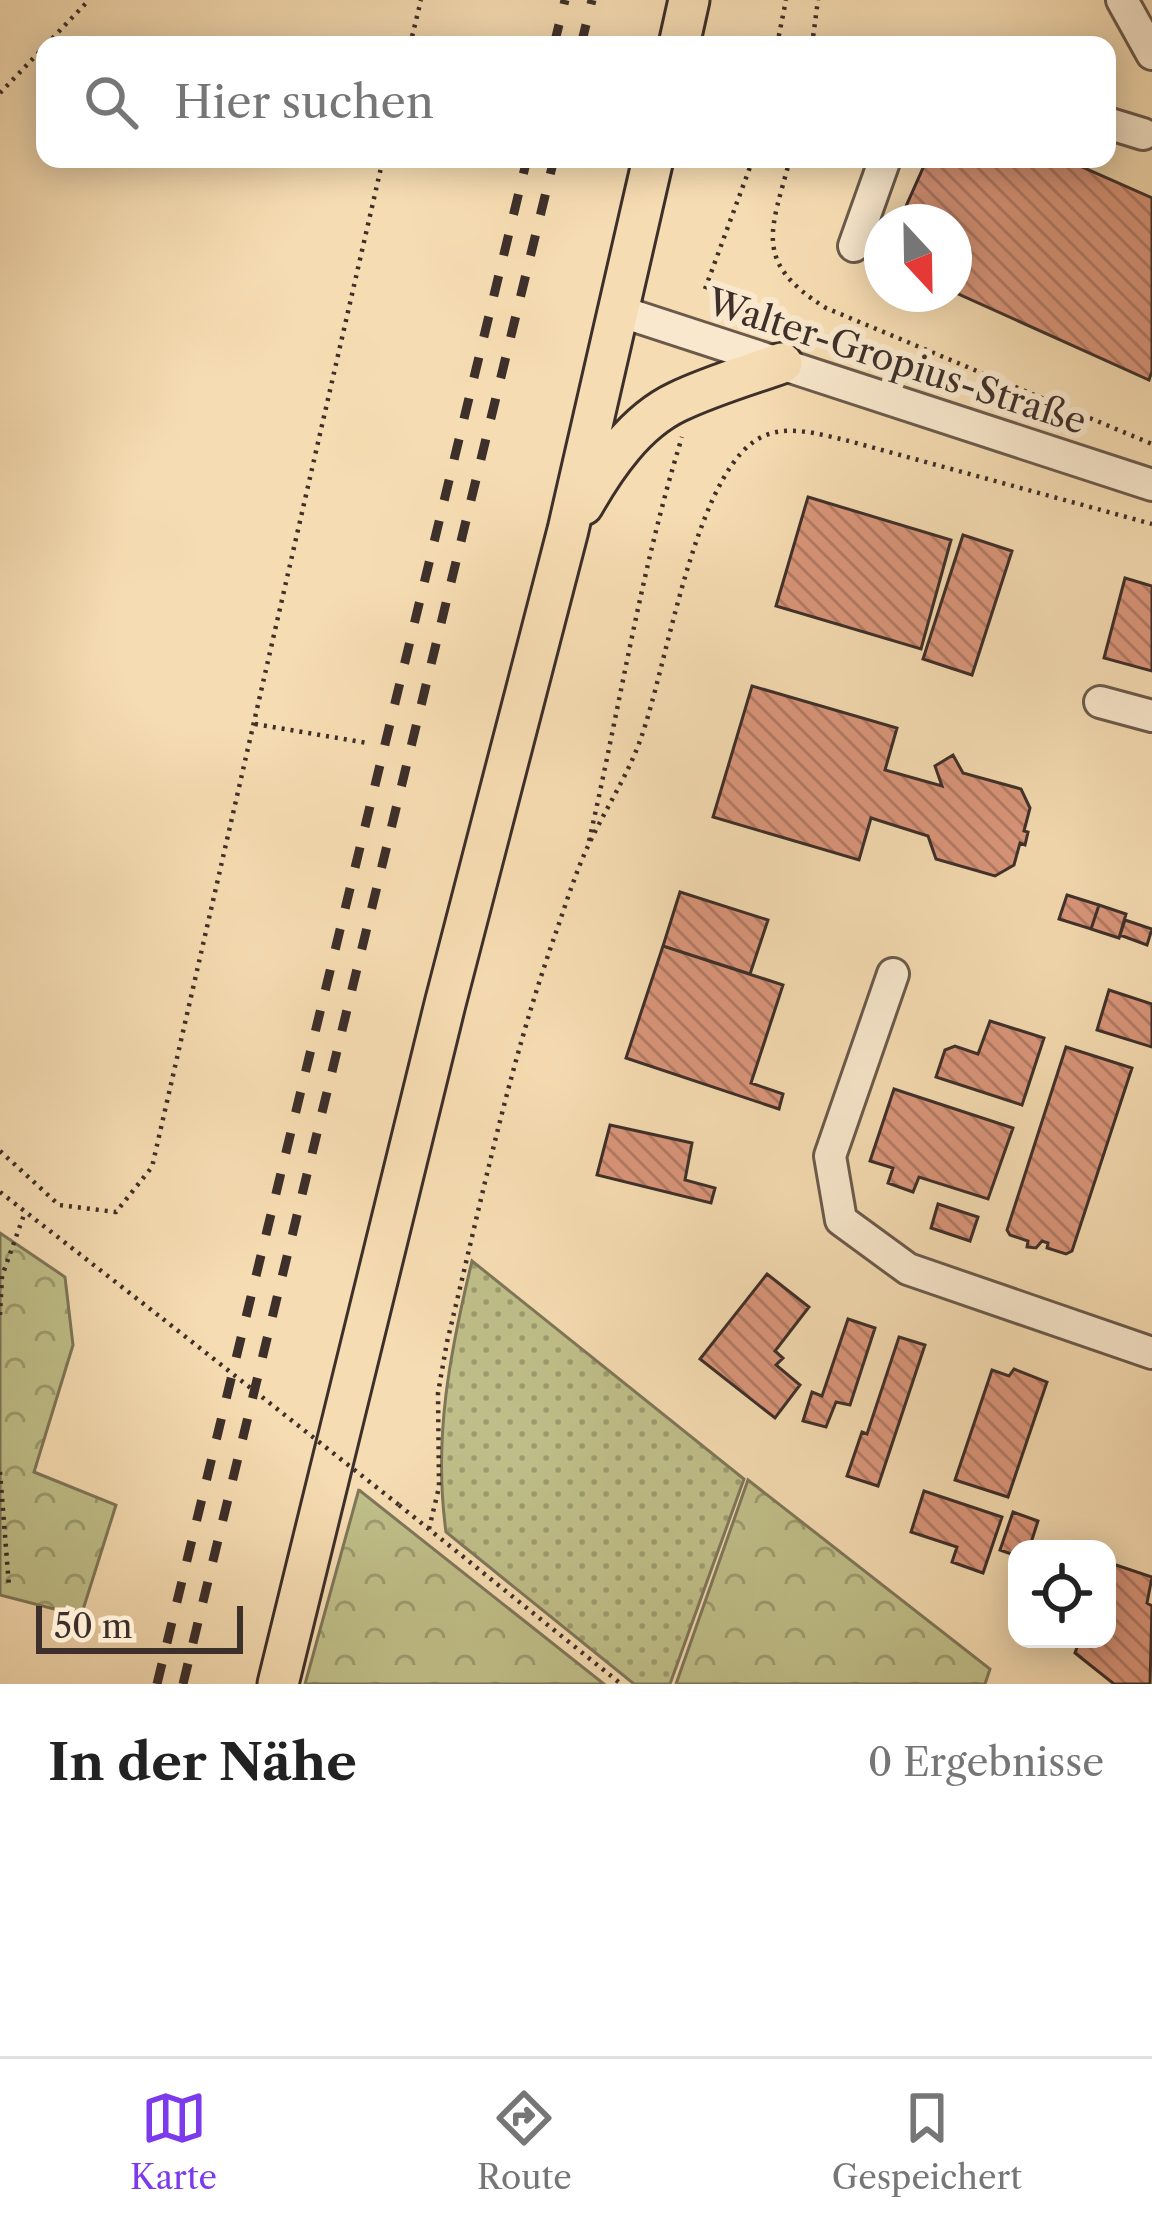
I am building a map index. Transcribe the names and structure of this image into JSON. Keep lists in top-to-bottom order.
{
  "streets": {
    "street": ["Walter-Gropius-Straße"]
  },
  "scale_bar": "50 m",
  "north": "bottom",
  "page": {
    "search": "Hier suchen",
    "scale": "50 m",
    "heading": ["In der Nähe", "0 Ergebnisse"],
    "nav": ["Karte", "Route", "Gespeichert"]
  }
}
